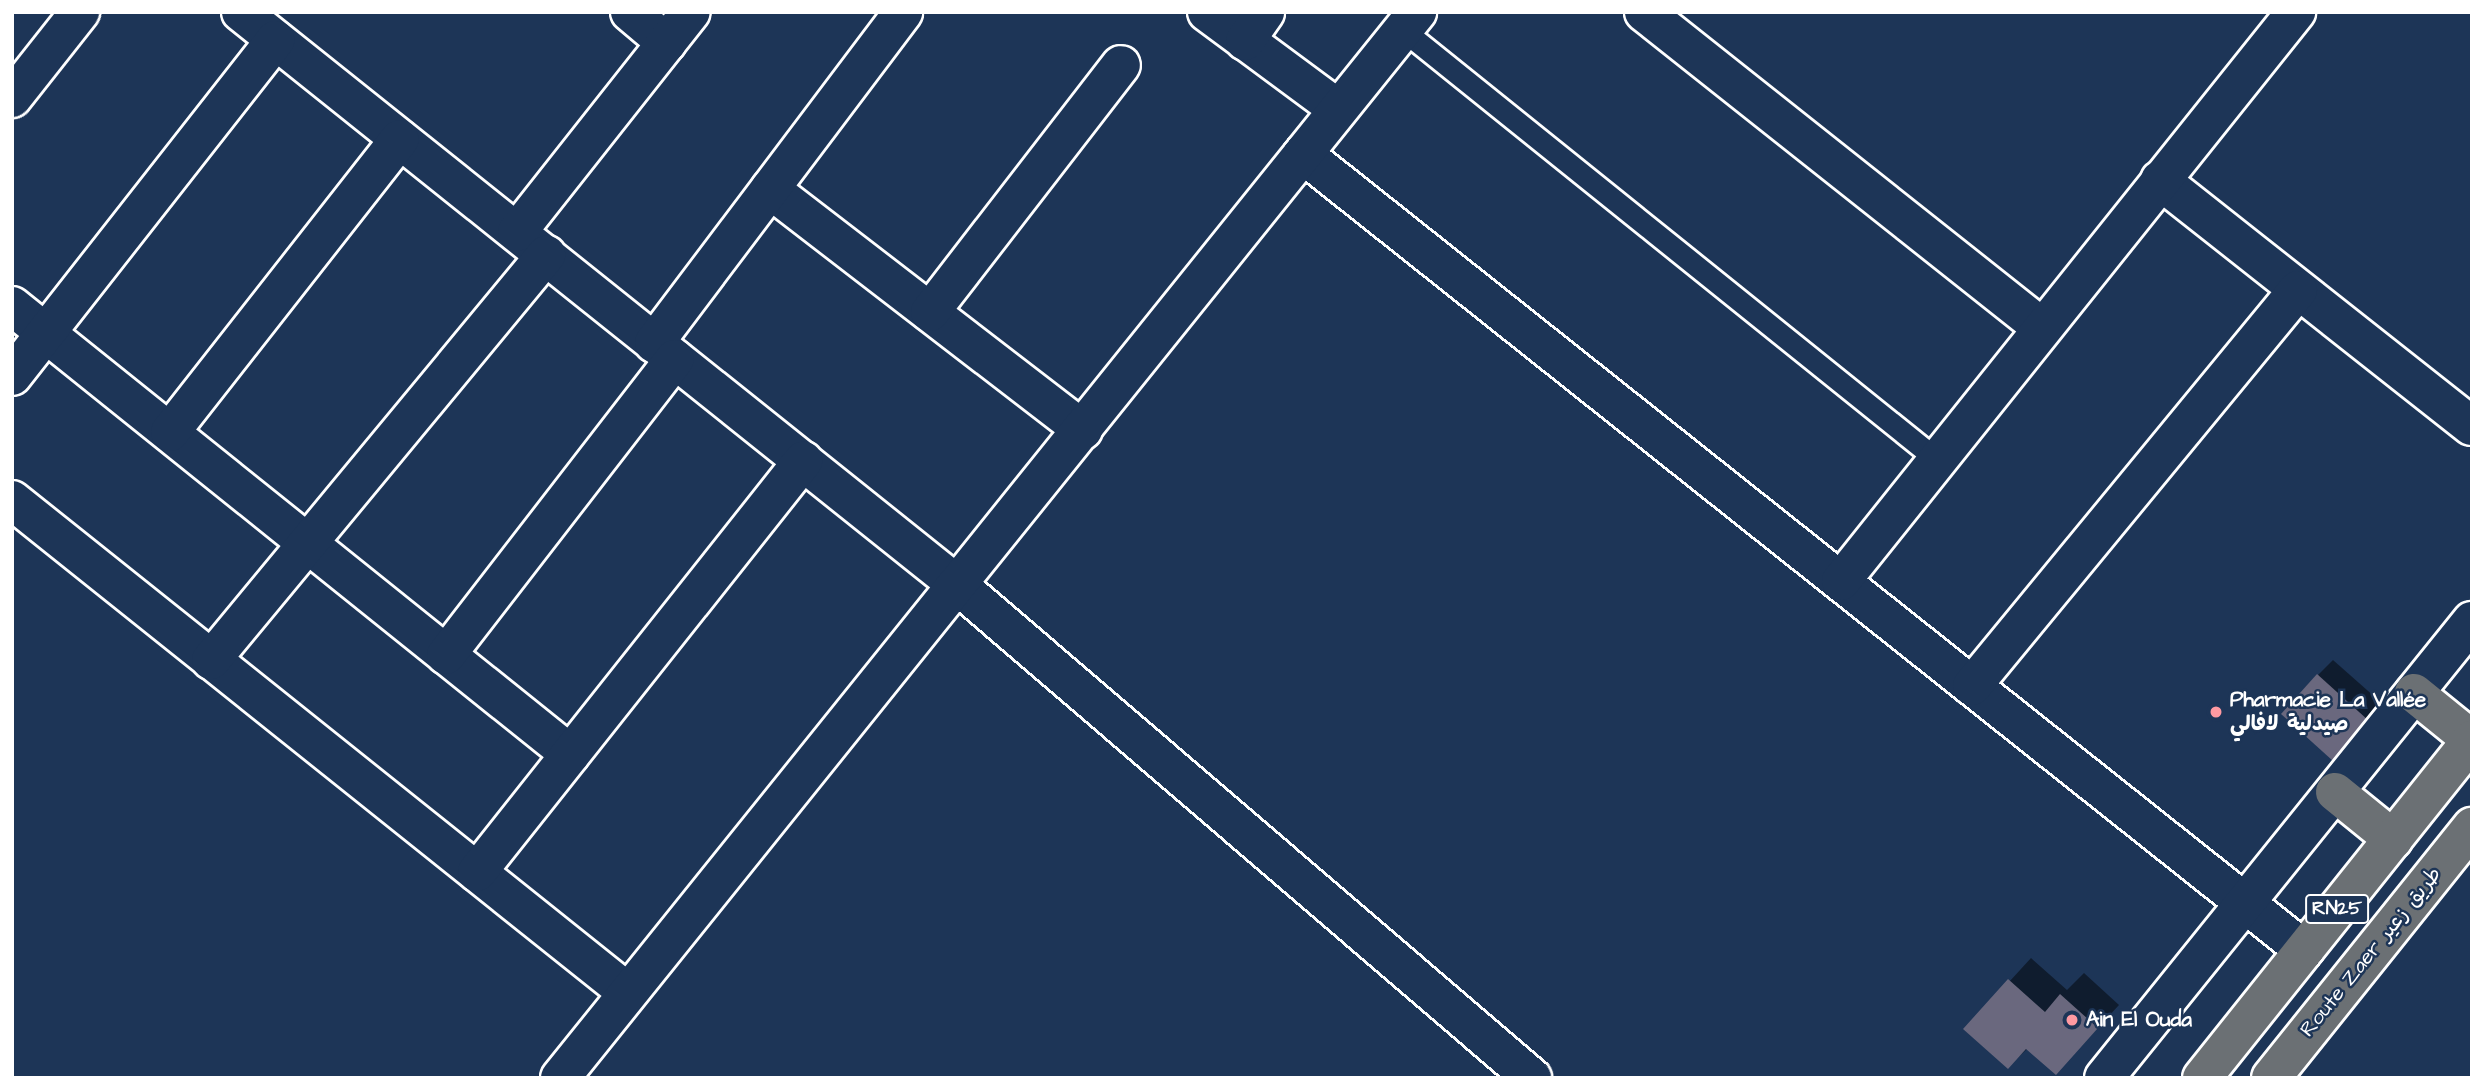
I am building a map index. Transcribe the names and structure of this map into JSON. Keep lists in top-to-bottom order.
{
  "streets": {
    "main road": ["RN25", "Route Zaer طريق زعير"]
  },
  "places": ["Pharmacie La Vallée صيدلية لافالي", "Ain El Ouda"]
}
